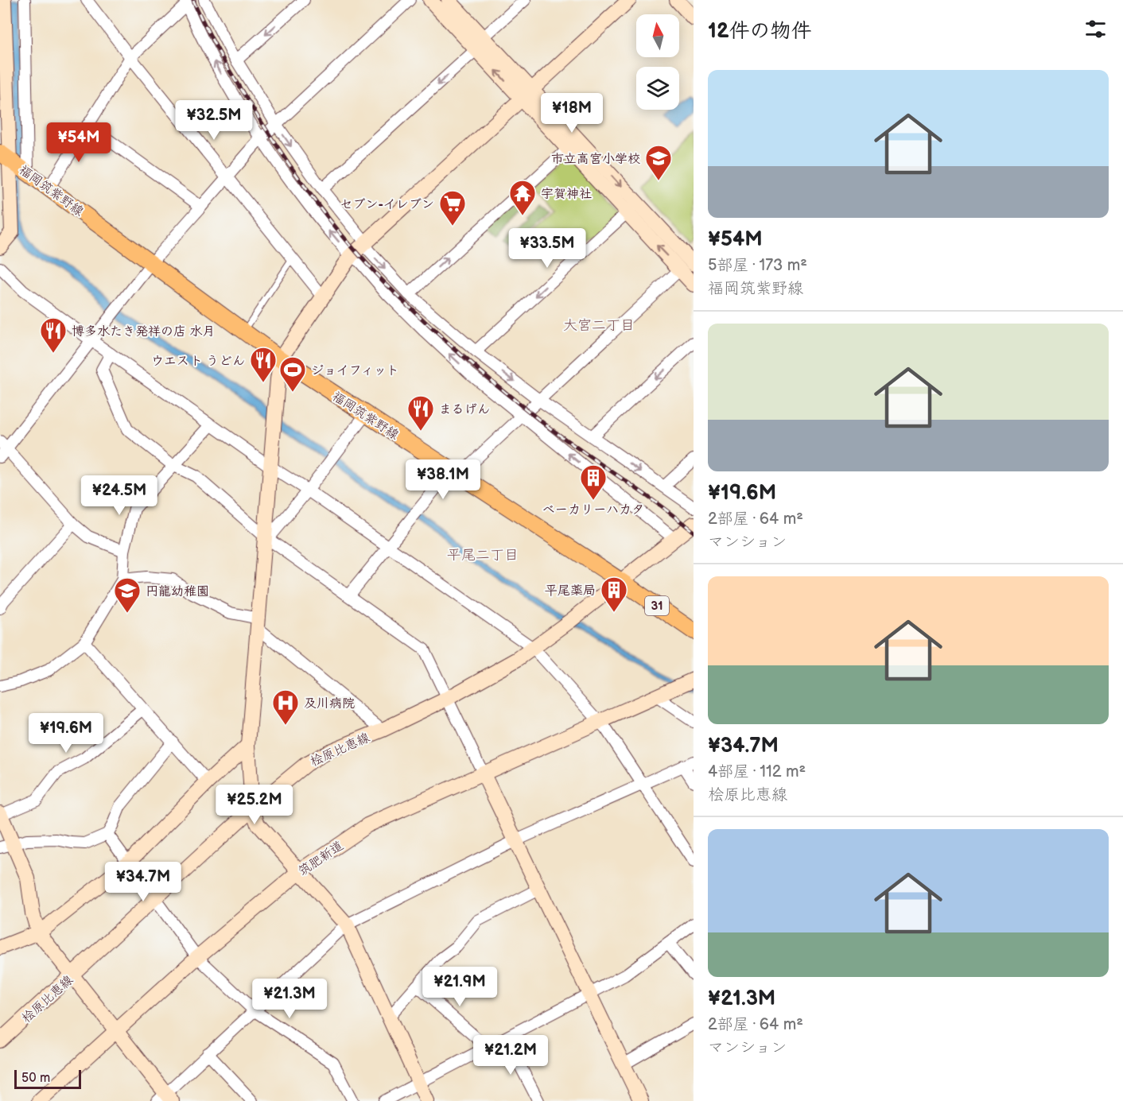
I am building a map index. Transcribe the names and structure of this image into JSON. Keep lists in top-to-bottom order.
{
  "streets": {
    "main road": ["福岡筑紫野線", "31"],
    "street": ["桧原比恵線", "筑肥新道"]
  },
  "crossings": [
    ["福岡筑紫野線", "桧原比恵線"]
  ],
  "districts": ["大宮二丁目", "平尾二丁目"],
  "places": {
    "school or university": ["市立高宮小学校", "円龍幼稚園"],
    "temple": ["宇賀神社"],
    "supermarket": ["セブン-イレブン"],
    "restaurant": ["博多水たき発祥の店 水月", "ウエスト うどん", "まるげん"],
    "sports": ["ジョイフィット"],
    "building": ["ベーカリーハカタ", "平尾薬局"],
    "hospital": ["及川病院"]
  },
  "scale_bar": "50 m",
  "north": "top",
  "page": {
    "heading": "12件の物件",
    "list": [
      {
        "name": "¥54M",
        "note": "5部屋 · 173 m² · 福岡筑紫野線"
      },
      {
        "name": "¥19.6M",
        "note": "2部屋 · 64 m² · マンション"
      },
      {
        "name": "¥34.7M",
        "note": "4部屋 · 112 m² · 桧原比恵線"
      },
      {
        "name": "¥21.3M",
        "note": "2部屋 · 64 m² · マンション"
      }
    ],
    "price": [
      "¥18M",
      "¥32.5M",
      "¥54M",
      "¥33.5M",
      "¥38.1M",
      "¥24.5M",
      "¥19.6M",
      "¥25.2M",
      "¥34.7M",
      "¥21.9M",
      "¥21.3M",
      "¥21.2M"
    ],
    "scale": "50 m"
  }
}
